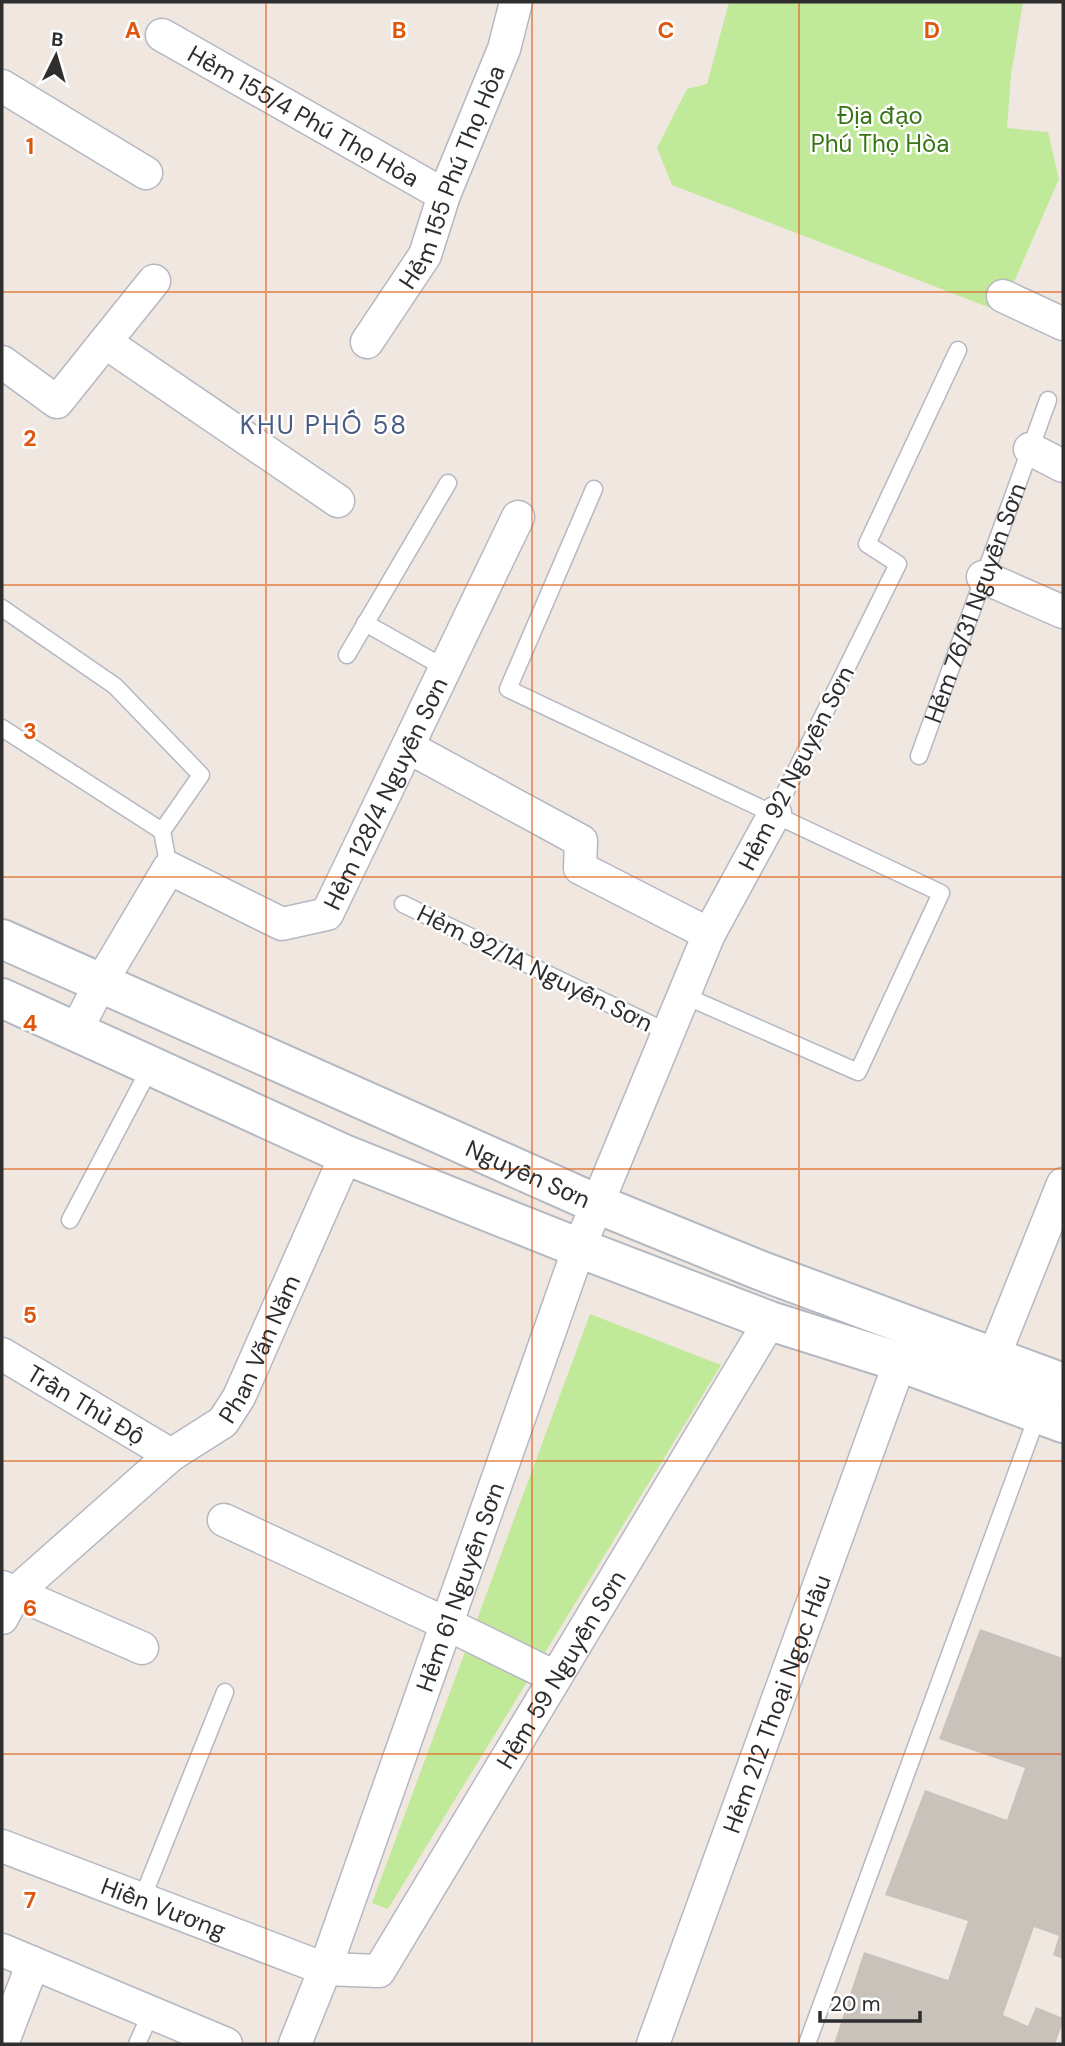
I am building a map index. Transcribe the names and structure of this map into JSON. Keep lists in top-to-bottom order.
{
  "streets": {
    "street": [
      "Hẻm 155/4 Phú Thọ Hòa",
      "Hẻm 155 Phú Thọ Hòa",
      "Hẻm 76/31 Nguyễn Sơn",
      "Hẻm 92 Nguyễn Sơn",
      "Hẻm 128/4 Nguyễn Sơn",
      "Nguyễn Sơn",
      "Phan Văn Năm",
      "Trần Thủ Độ",
      "Hẻm 61 Nguyễn Sơn",
      "Hẻm 59 Nguyễn Sơn",
      "Hẻm 212 Thoại Ngọc Hầu",
      "Hiền Vương"
    ],
    "lane": ["Hẻm 92/1A Nguyễn Sơn"]
  },
  "crossings": [
    ["Hẻm 155/4 Phú Thọ Hòa", "Hẻm 155 Phú Thọ Hòa"],
    ["Hẻm 92 Nguyễn Sơn", "Hẻm 92/1A Nguyễn Sơn"],
    ["Hẻm 92 Nguyễn Sơn", "Nguyễn Sơn"],
    ["Hẻm 92 Nguyễn Sơn", "Hẻm 61 Nguyễn Sơn"],
    ["Nguyễn Sơn", "Phan Văn Năm"],
    ["Nguyễn Sơn", "Hẻm 61 Nguyễn Sơn"],
    ["Nguyễn Sơn", "Hẻm 59 Nguyễn Sơn"],
    ["Nguyễn Sơn", "Hẻm 212 Thoại Ngọc Hầu"],
    ["Phan Văn Năm", "Trần Thủ Độ"],
    ["Hẻm 61 Nguyễn Sơn", "Hẻm 59 Nguyễn Sơn"],
    ["Hẻm 61 Nguyễn Sơn", "Hiền Vương"],
    ["Hẻm 59 Nguyễn Sơn", "Hiền Vương"]
  ],
  "districts": ["KHU PHỐ 58"],
  "parks": ["Địa đạo Phú Thọ Hòa"],
  "scale_bar": "20 m",
  "north": "top",
  "grid": {
    "columns": [
      "A",
      "B",
      "C",
      "D"
    ],
    "rows": [
      "1",
      "2",
      "3",
      "4",
      "5",
      "6",
      "7"
    ]
  }
}
